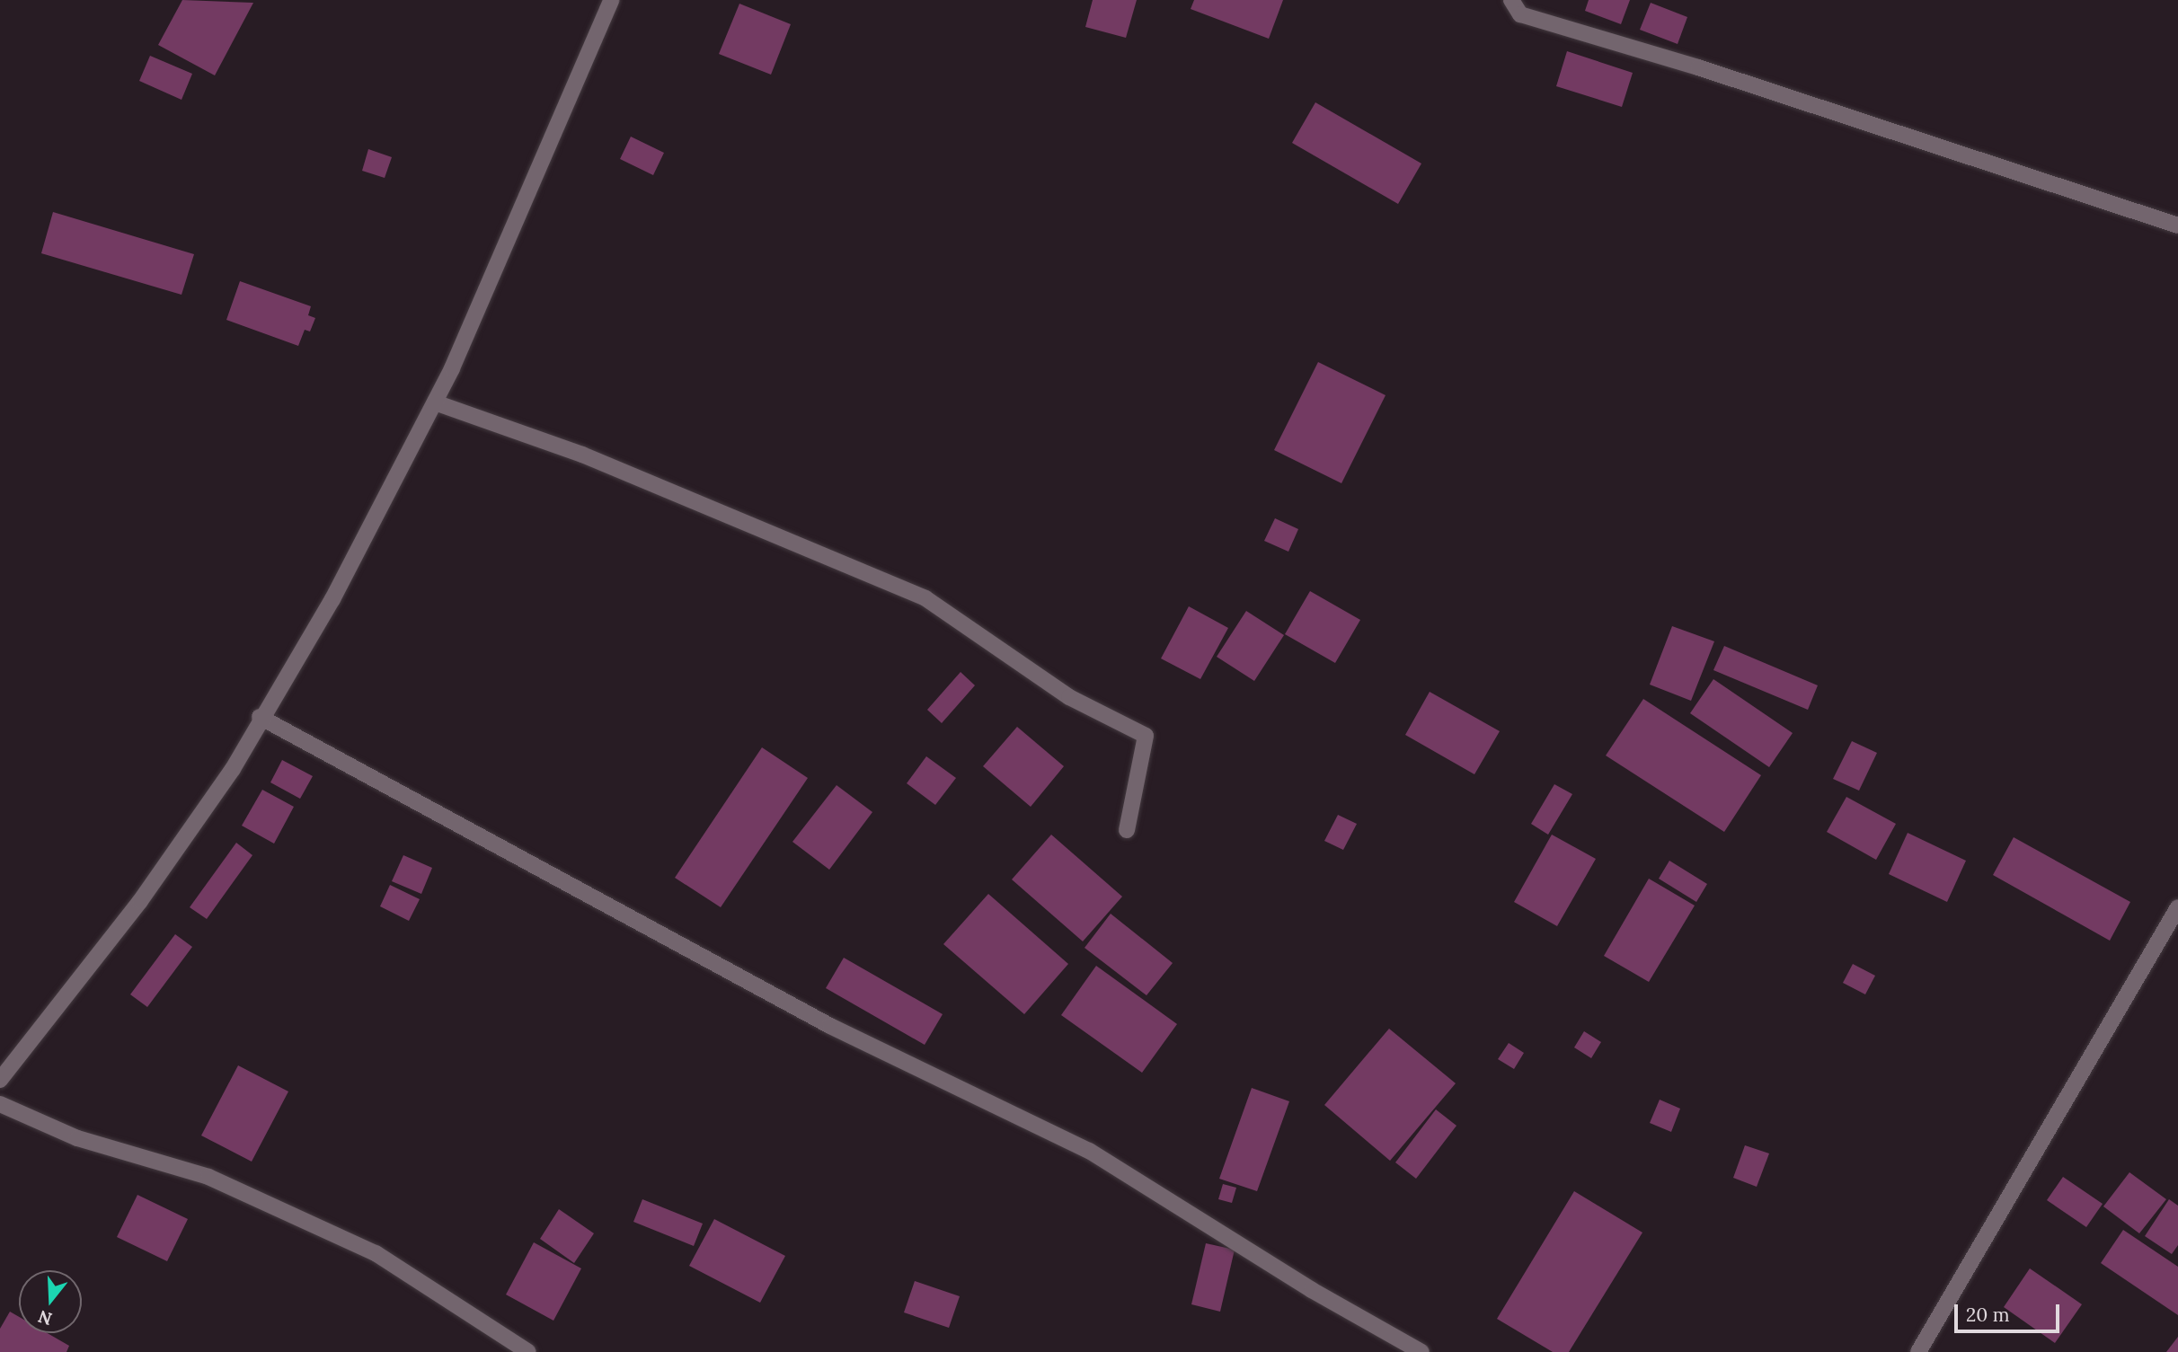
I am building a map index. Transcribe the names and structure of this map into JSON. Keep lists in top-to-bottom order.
{
  "scale_bar": "20 m",
  "north": "bottom"
}
